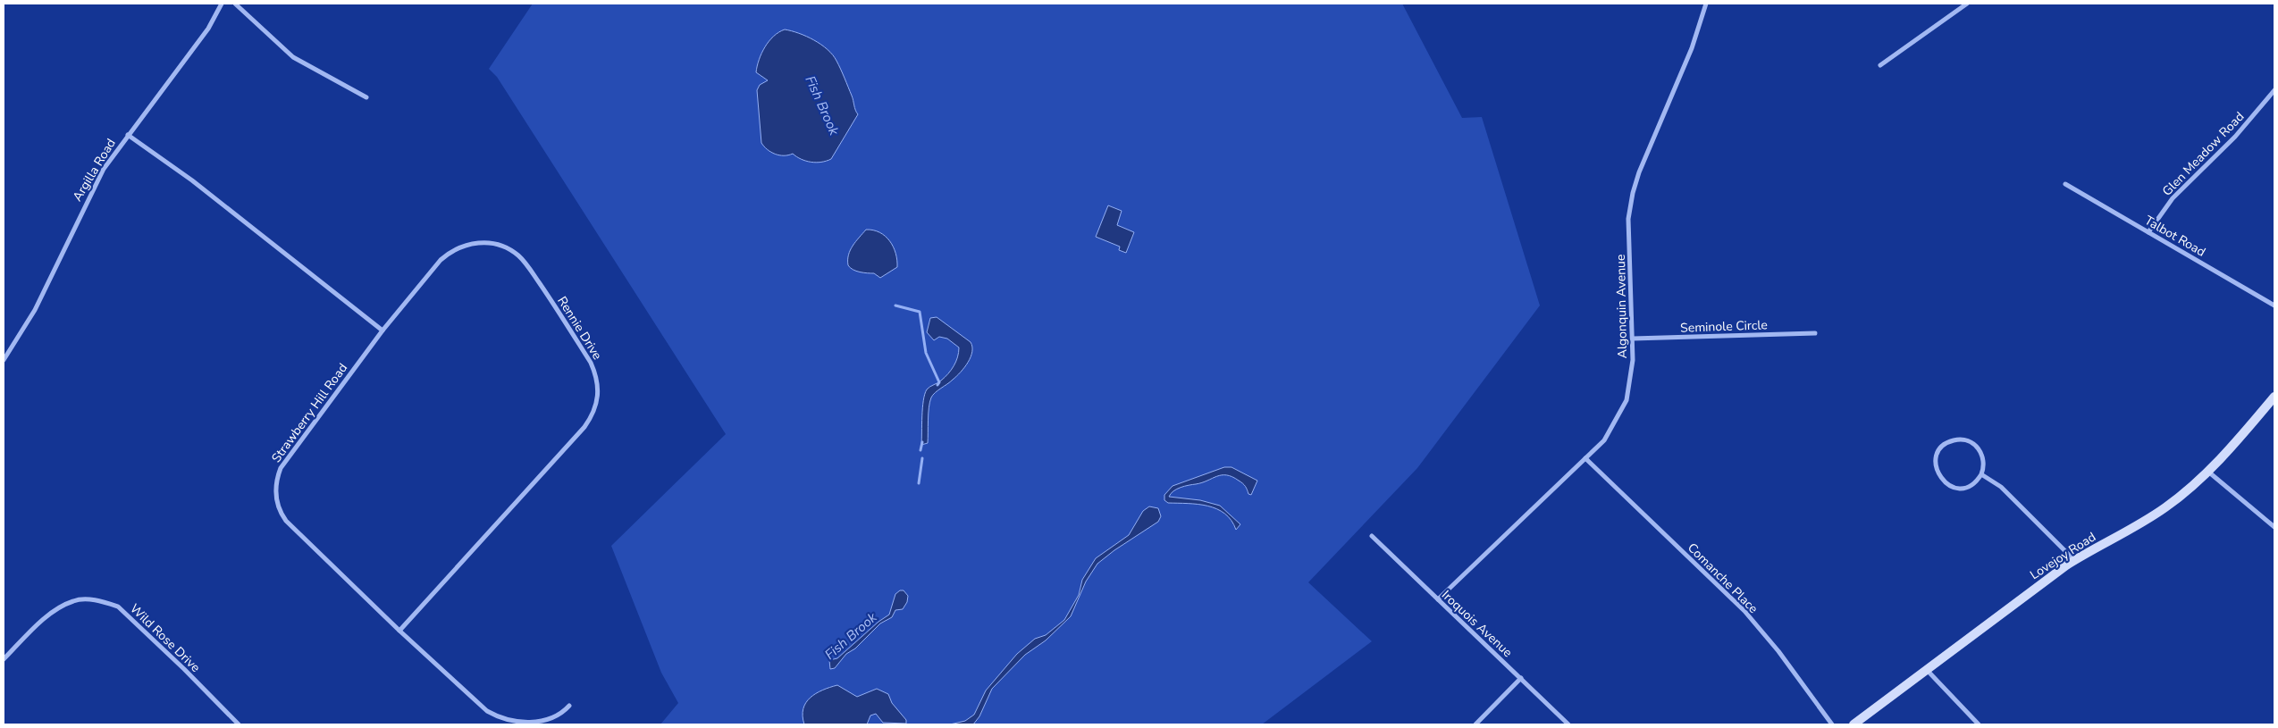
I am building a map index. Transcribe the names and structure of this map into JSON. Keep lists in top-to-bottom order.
{
  "streets": {
    "main road": ["Lovejoy Road"],
    "street": [
      "Glen Meadow Road",
      "Argilla Road",
      "Talbot Road",
      "Algonquin Avenue",
      "Seminole Circle",
      "Rennie Drive",
      "Strawberry Hill Road",
      "Comanche Place",
      "Iroquois Avenue",
      "Wild Rose Drive"
    ]
  },
  "crossings": [
    ["Glen Meadow Road", "Talbot Road"],
    ["Algonquin Avenue", "Seminole Circle"],
    ["Algonquin Avenue", "Comanche Place"],
    ["Algonquin Avenue", "Iroquois Avenue"],
    ["Rennie Drive", "Strawberry Hill Road"]
  ],
  "water": ["Fish Brook"]
}
